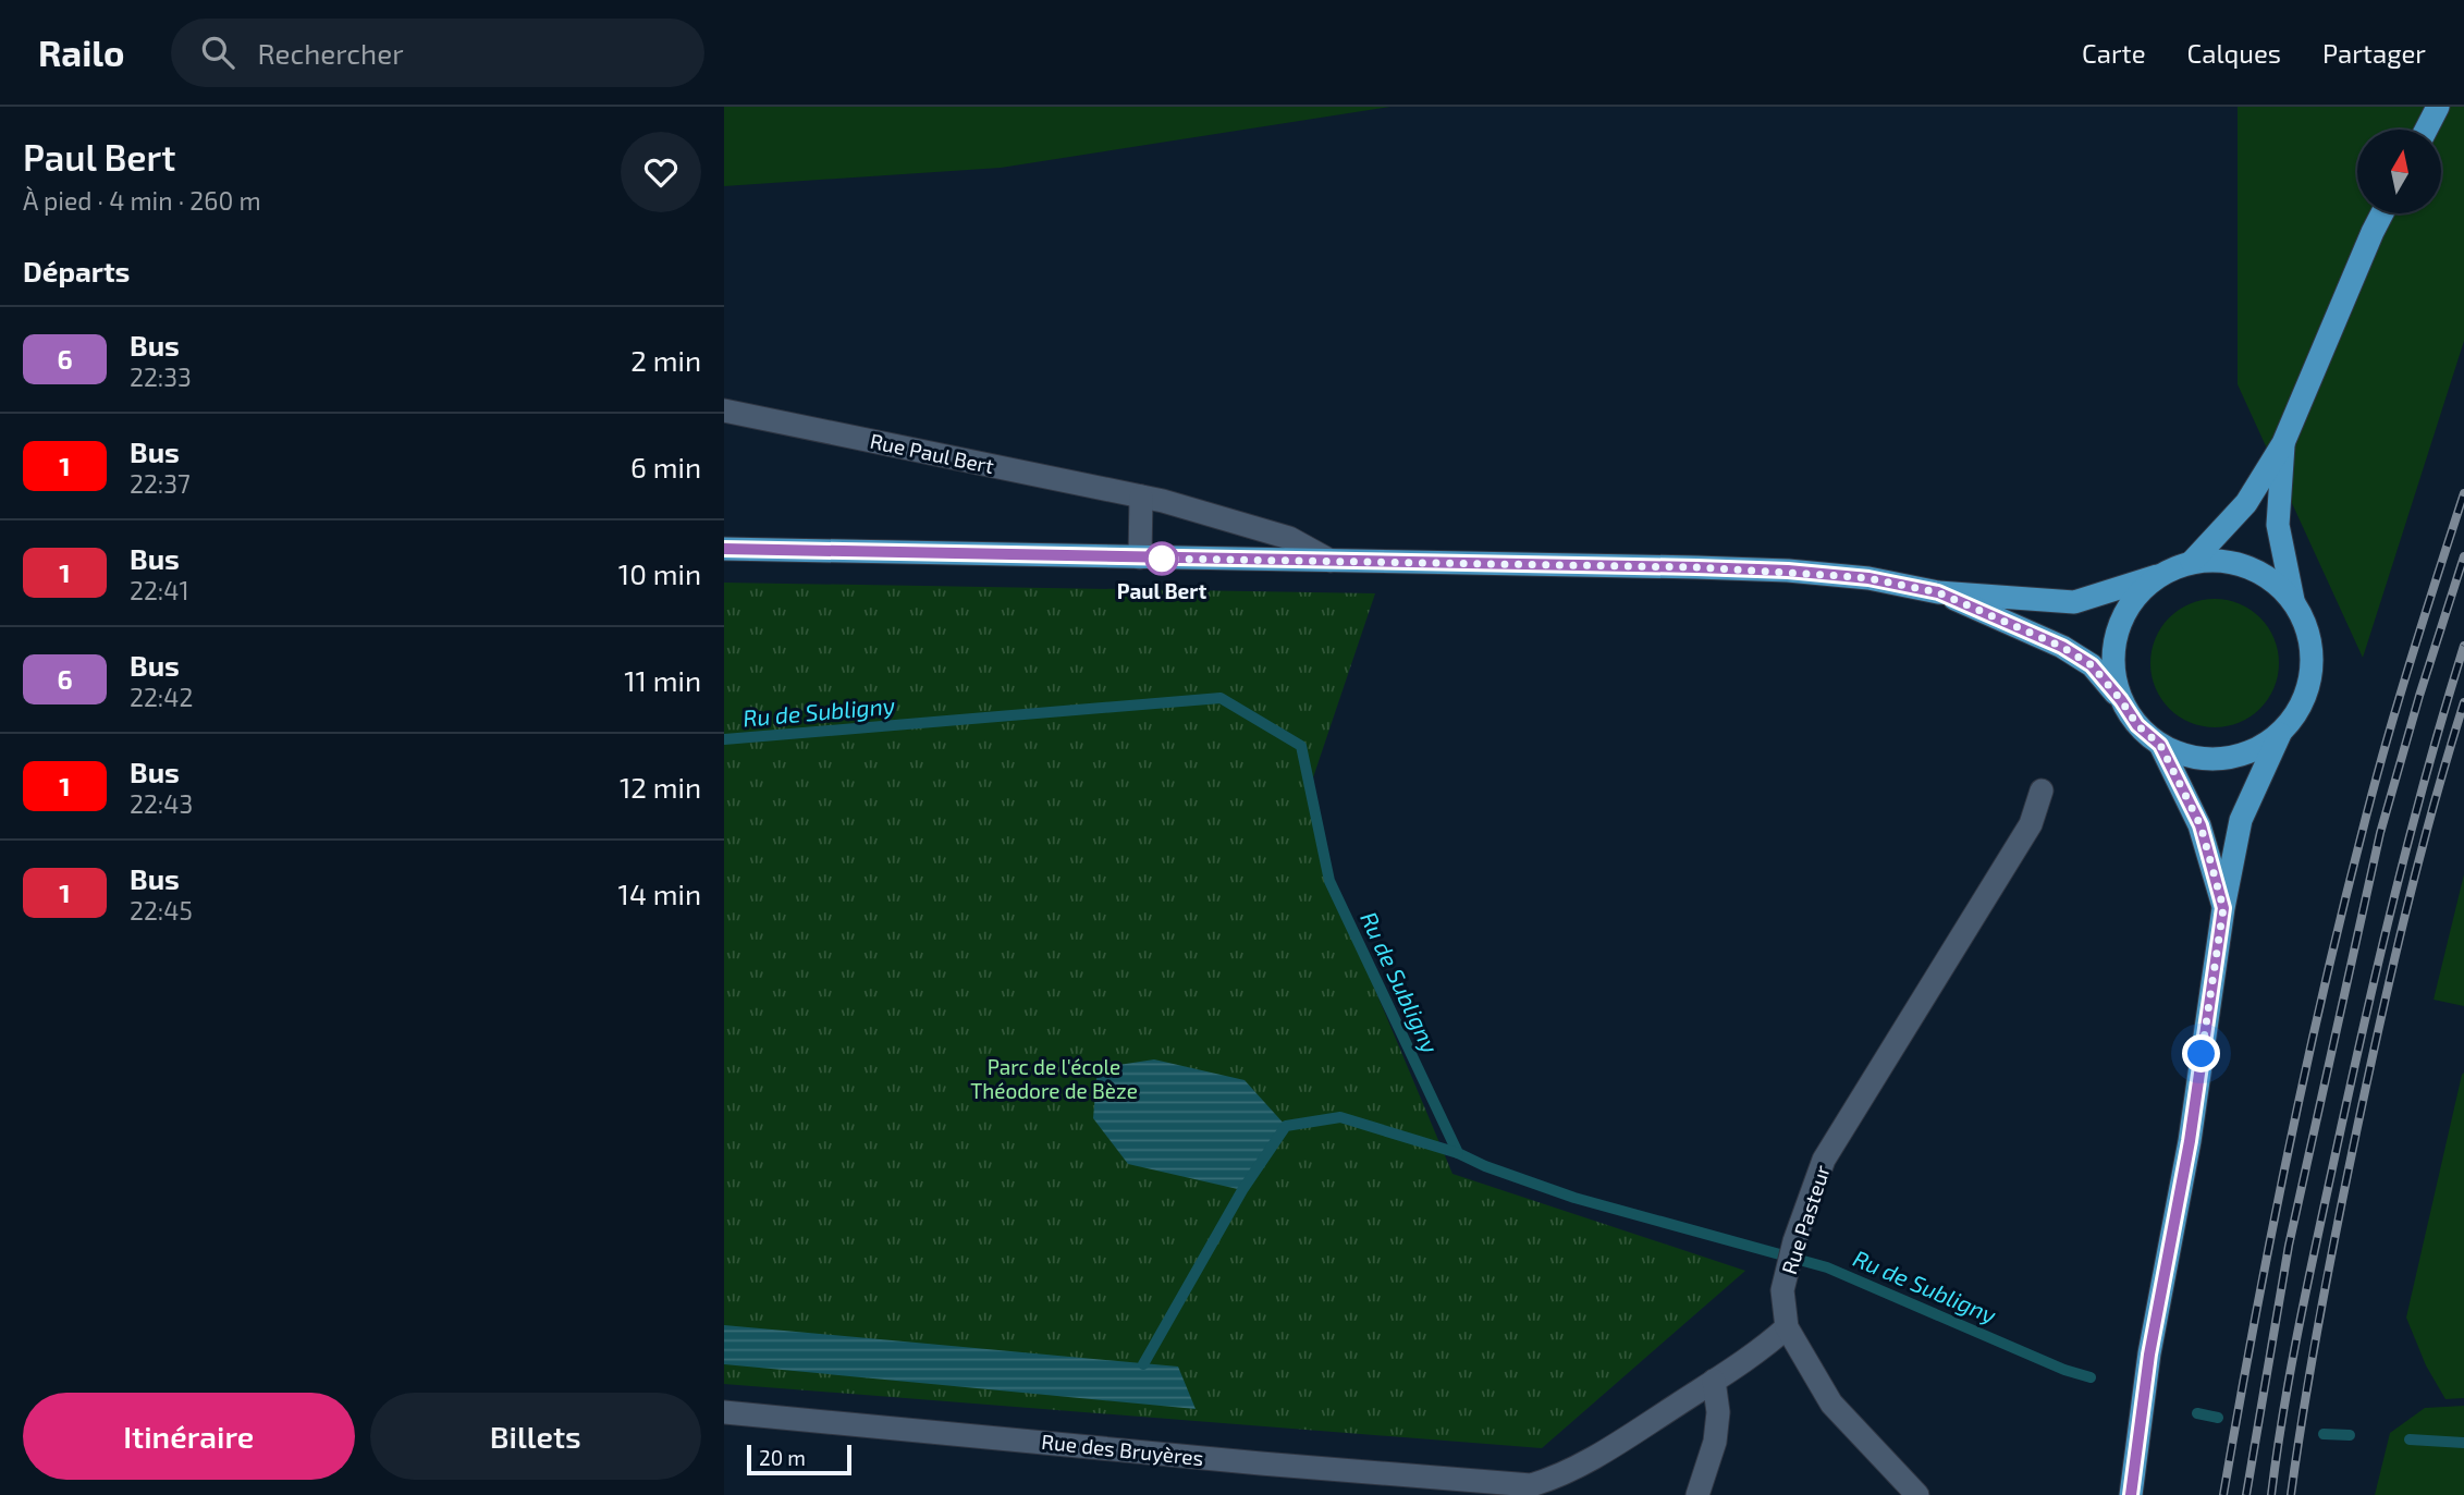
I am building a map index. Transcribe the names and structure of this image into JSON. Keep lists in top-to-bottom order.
{
  "streets": {
    "street": ["Rue Paul Bert", "Rue Pasteur", "Rue des Bruyères"]
  },
  "water": ["Ru de Subligny"],
  "parks": ["Parc de l'école Théodore de Bèze"],
  "places": ["Paul Bert"],
  "lines": ["bus line 6"],
  "scale_bar": "20 m",
  "north": "top",
  "page": {
    "header": "Railo",
    "search": "Rechercher",
    "nav": ["Carte", "Calques", "Partager"],
    "heading": [
      ["Paul Bert", "À pied · 4 min · 260 m"],
      "Départs"
    ],
    "list": [
      {
        "mark": "6",
        "name": "Bus",
        "note": "22:33",
        "value": "2 min"
      },
      {
        "mark": "1",
        "name": "Bus",
        "note": "22:37",
        "value": "6 min"
      },
      {
        "mark": "1",
        "name": "Bus",
        "note": "22:41",
        "value": "10 min"
      },
      {
        "mark": "6",
        "name": "Bus",
        "note": "22:42",
        "value": "11 min"
      },
      {
        "mark": "1",
        "name": "Bus",
        "note": "22:43",
        "value": "12 min"
      },
      {
        "mark": "1",
        "name": "Bus",
        "note": "22:45",
        "value": "14 min"
      }
    ],
    "buttons": ["Itinéraire", "Billets"],
    "scale": "20 m"
  }
}
